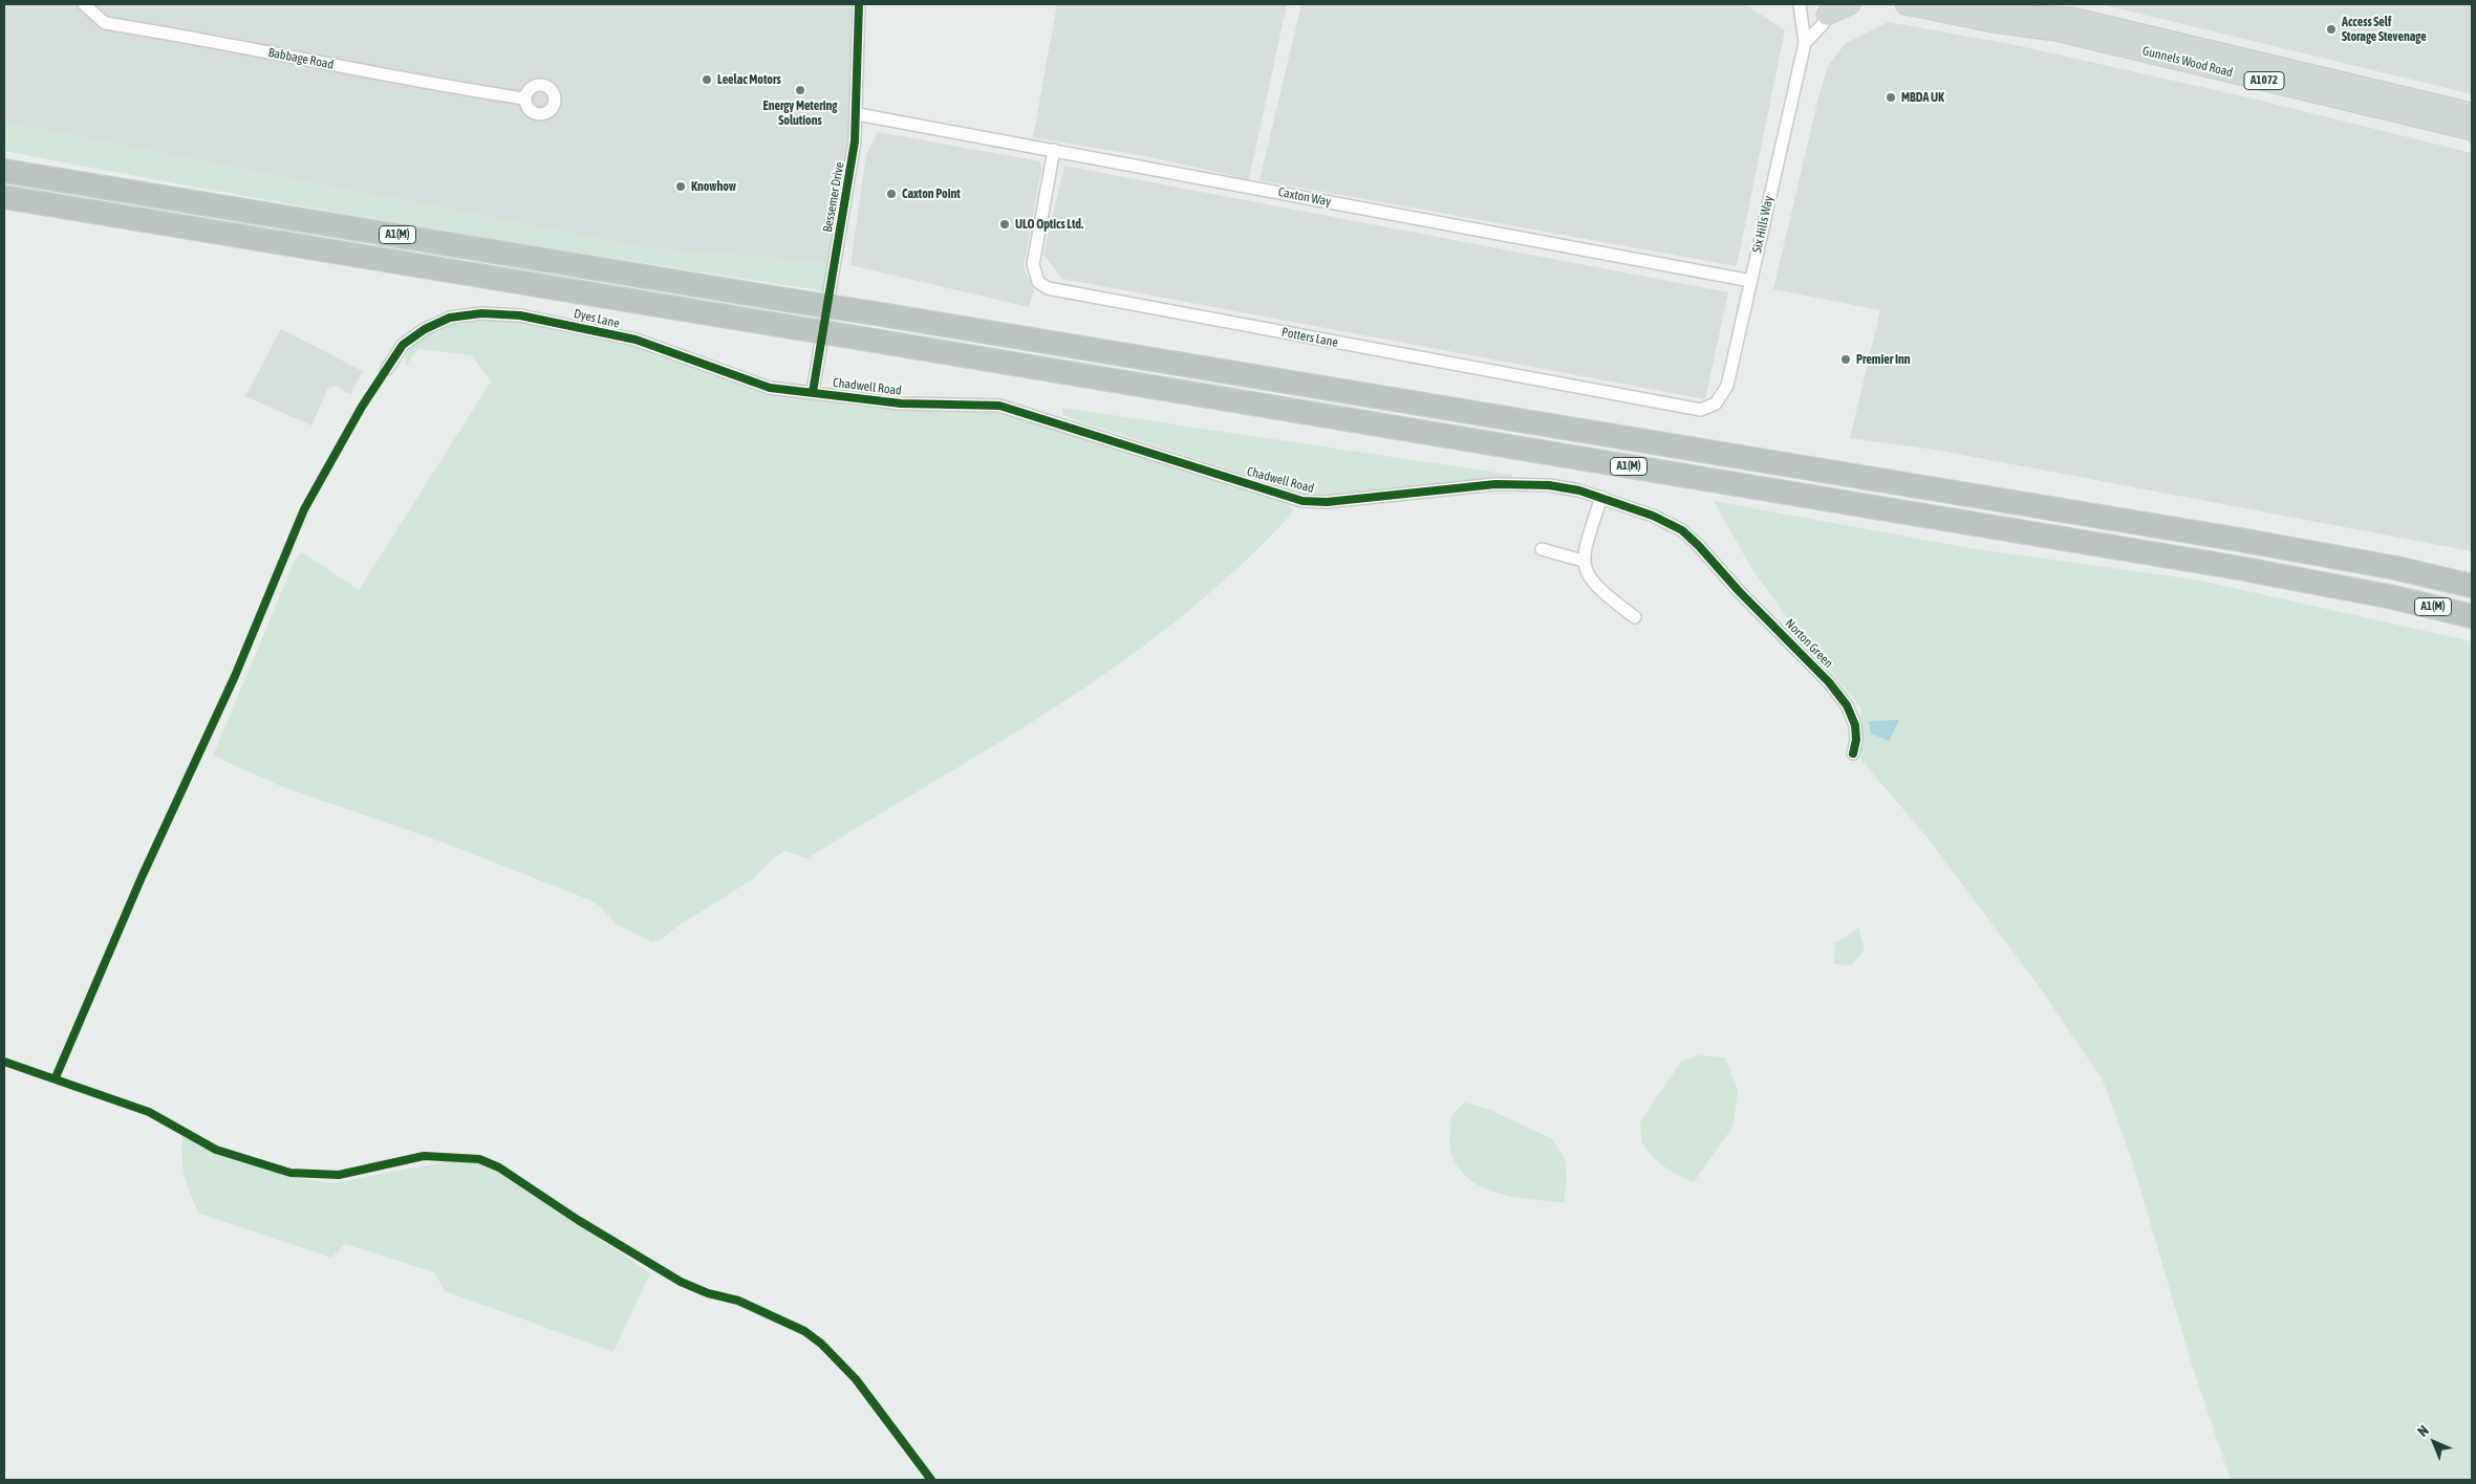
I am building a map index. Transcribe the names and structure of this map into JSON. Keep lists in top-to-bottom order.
{
  "streets": {
    "highway": ["A1(M)"],
    "main road": ["Gunnels Wood Road", "A1072"],
    "street": [
      "Babbage Road",
      "Bessemer Drive",
      "Caxton Way",
      "Six Hills Way",
      "Dyes Lane",
      "Potters Lane",
      "Chadwell Road",
      "Norton Green"
    ]
  },
  "crossings": [
    ["Bessemer Drive", "Caxton Way"],
    ["Bessemer Drive", "Dyes Lane"],
    ["Bessemer Drive", "Chadwell Road"],
    ["Caxton Way", "Six Hills Way"],
    ["Caxton Way", "Potters Lane"],
    ["Six Hills Way", "Potters Lane"],
    ["Dyes Lane", "Chadwell Road"],
    ["Chadwell Road", "Norton Green"]
  ],
  "places": [
    "Access Self Storage Stevenage",
    "Leelac Motors",
    "Energy Metering Solutions",
    "MBDA UK",
    "Knowhow",
    "Caxton Point",
    "ULO Optics Ltd.",
    "Premier Inn"
  ],
  "north": "top left"
}
